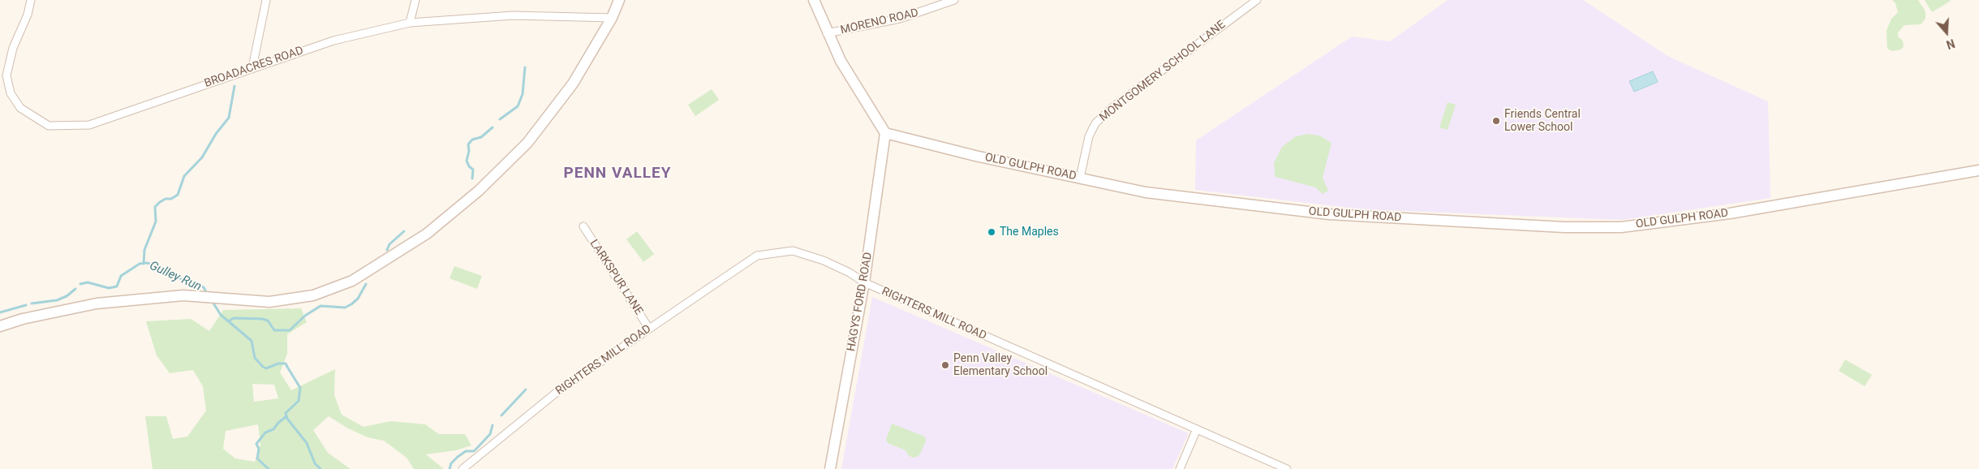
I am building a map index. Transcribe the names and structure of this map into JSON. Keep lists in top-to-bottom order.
{
  "streets": {
    "street": [
      "MORENO ROAD",
      "BROADACRES ROAD",
      "MONTGOMERY SCHOOL LANE",
      "OLD GULPH ROAD",
      "LARKSPUR LANE",
      "HAGYS FORD ROAD",
      "RIGHTERS MILL ROAD"
    ]
  },
  "crossings": [
    ["MONTGOMERY SCHOOL LANE", "OLD GULPH ROAD"],
    ["OLD GULPH ROAD", "HAGYS FORD ROAD"],
    ["LARKSPUR LANE", "RIGHTERS MILL ROAD"],
    ["HAGYS FORD ROAD", "RIGHTERS MILL ROAD"]
  ],
  "districts": ["PENN VALLEY"],
  "water": ["Gulley Run"],
  "places": ["Friends Central Lower School", "The Maples", "Penn Valley Elementary School"],
  "north": "bottom"
}
